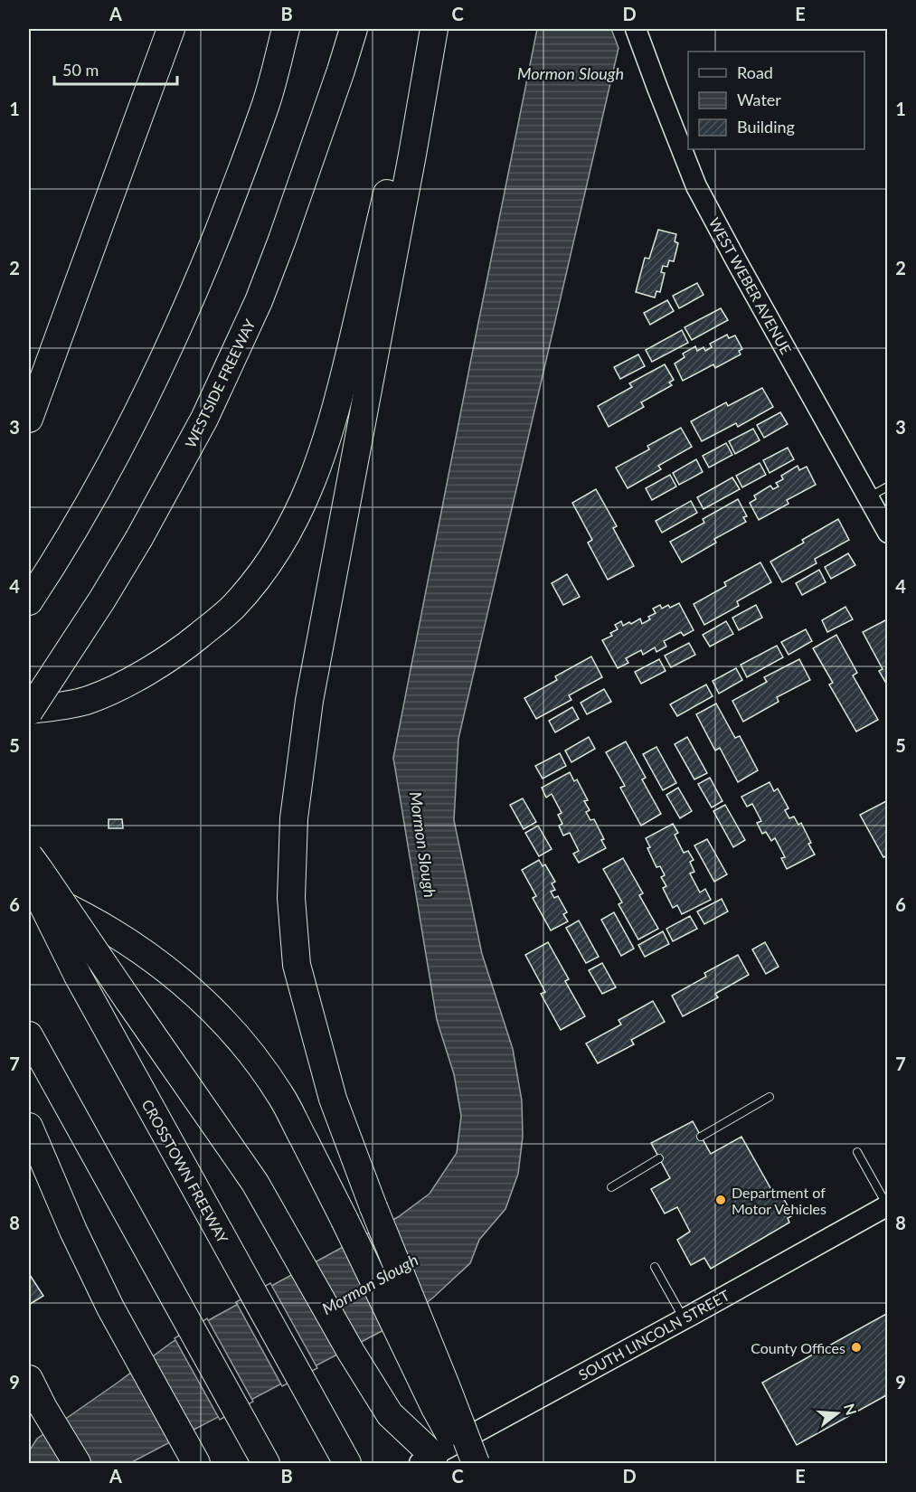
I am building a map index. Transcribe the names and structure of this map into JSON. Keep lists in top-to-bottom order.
{
  "streets": {
    "highway": ["WESTSIDE FREEWAY", "CROSSTOWN FREEWAY"],
    "street": ["WEST WEBER AVENUE", "SOUTH LINCOLN STREET"]
  },
  "water": ["Mormon Slough"],
  "places": ["Department of Motor Vehicles", "County Offices"],
  "legend": ["Road", "Water", "Building"],
  "scale_bar": "50 m",
  "north": "right",
  "grid": {
    "columns": [
      "A",
      "B",
      "C",
      "D",
      "E"
    ],
    "rows": [
      "1",
      "2",
      "3",
      "4",
      "5",
      "6",
      "7",
      "8",
      "9"
    ]
  }
}
